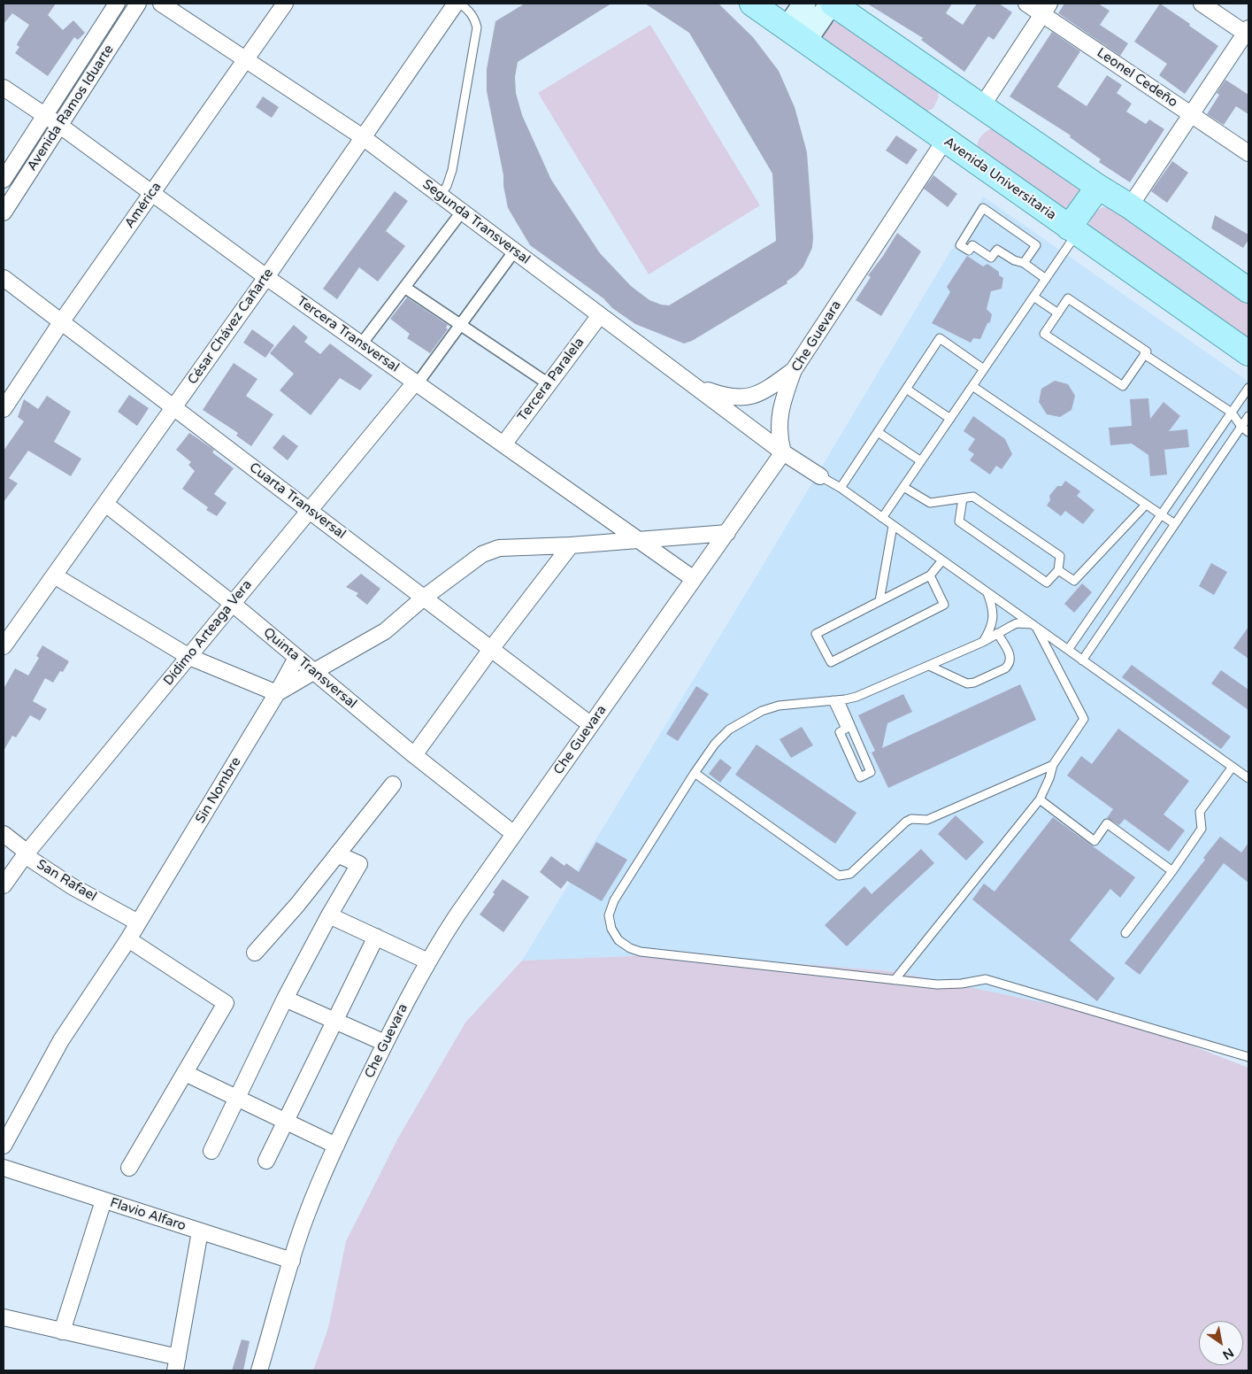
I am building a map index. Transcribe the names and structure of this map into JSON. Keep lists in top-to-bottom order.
{
  "streets": {
    "main road": ["Avenida Universitaria"],
    "street": [
      "Leonel Cedeño",
      "Avenida Ramos Iduarte",
      "América",
      "Segunda Transversal",
      "César Chávez Cañarte",
      "Tercera Transversal",
      "Che Guevara",
      "Tercera Paralela",
      "Cuarta Transversal",
      "Dídimo Arteaga Vera",
      "Quinta Transversal",
      "Sin Nombre",
      "San Rafael",
      "Flavio Alfaro"
    ]
  },
  "crossings": [
    ["Avenida Ramos Iduarte", "Tercera Transversal"],
    ["Avenida Universitaria", "Che Guevara"],
    ["América", "Segunda Transversal"],
    ["América", "Tercera Transversal"],
    ["América", "Cuarta Transversal"],
    ["Segunda Transversal", "César Chávez Cañarte"],
    ["Segunda Transversal", "Che Guevara"],
    ["Segunda Transversal", "Tercera Paralela"],
    ["César Chávez Cañarte", "Tercera Transversal"],
    ["César Chávez Cañarte", "Cuarta Transversal"],
    ["César Chávez Cañarte", "Quinta Transversal"],
    ["Tercera Transversal", "Che Guevara"],
    ["Tercera Transversal", "Tercera Paralela"],
    ["Tercera Transversal", "Dídimo Arteaga Vera"],
    ["Che Guevara", "Cuarta Transversal"],
    ["Che Guevara", "Quinta Transversal"],
    ["Che Guevara", "Flavio Alfaro"],
    ["Cuarta Transversal", "Dídimo Arteaga Vera"],
    ["Dídimo Arteaga Vera", "Quinta Transversal"],
    ["Dídimo Arteaga Vera", "San Rafael"],
    ["Quinta Transversal", "Sin Nombre"],
    ["Sin Nombre", "San Rafael"]
  ],
  "north": "bottom right"
}
